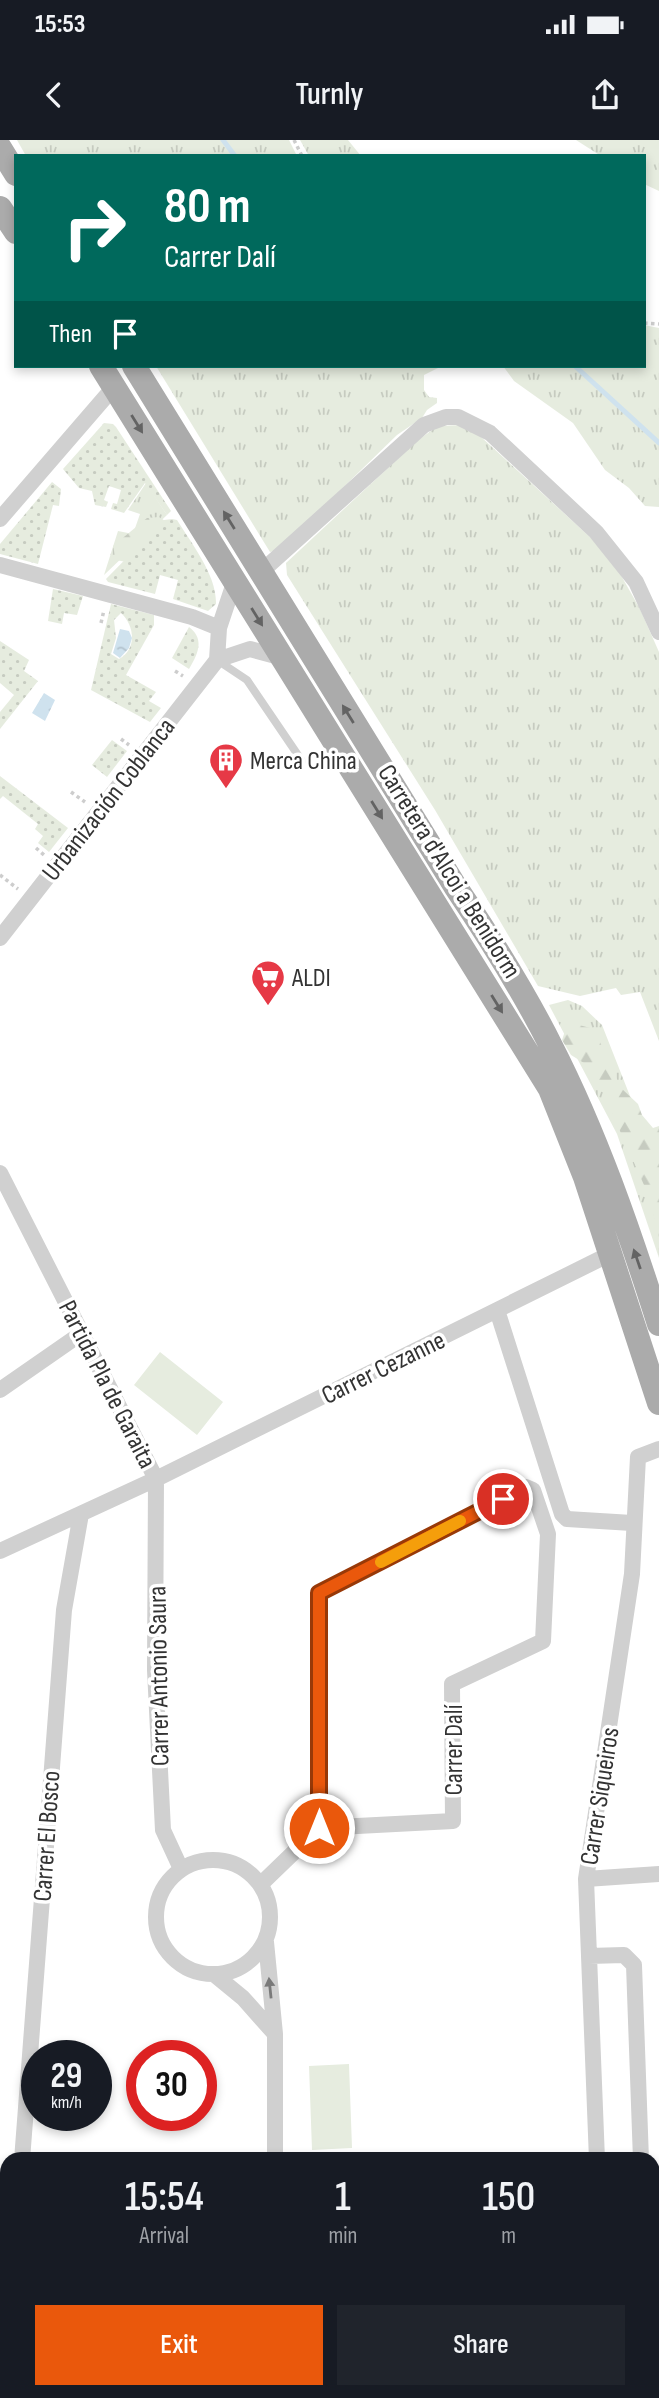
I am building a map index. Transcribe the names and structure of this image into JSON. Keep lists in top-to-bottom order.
{
  "streets": {
    "main road": ["Carretera d'Alcoi a Benidorm"],
    "street": [
      "Urbanización Coblanca",
      "Carrer Cezanne",
      "Partida Pla de Garaita",
      "Carrer Antonio Saura",
      "Carrer Dalí",
      "Carrer Siqueiros",
      "Carrer El Bosco"
    ]
  },
  "crossings": [
    ["Carretera d'Alcoi a Benidorm", "Carrer Cezanne"],
    ["Carrer Cezanne", "Partida Pla de Garaita"],
    ["Carrer Cezanne", "Carrer Antonio Saura"],
    ["Partida Pla de Garaita", "Carrer Antonio Saura"],
    ["Partida Pla de Garaita", "Carrer El Bosco"]
  ],
  "places": {
    "building": ["Merca China"],
    "supermarket": ["ALDI"]
  },
  "page": {
    "status": "15:53",
    "header": "Turnly",
    "turn": ["80 m", "Carrer Dalí"],
    "then": "Then",
    "speed": "29 km/h",
    "limit": "30",
    "eta": [
      "15:54",
      "Arrival",
      "1",
      "min",
      "150",
      "m"
    ],
    "buttons": ["Exit", "Share"]
  }
}
